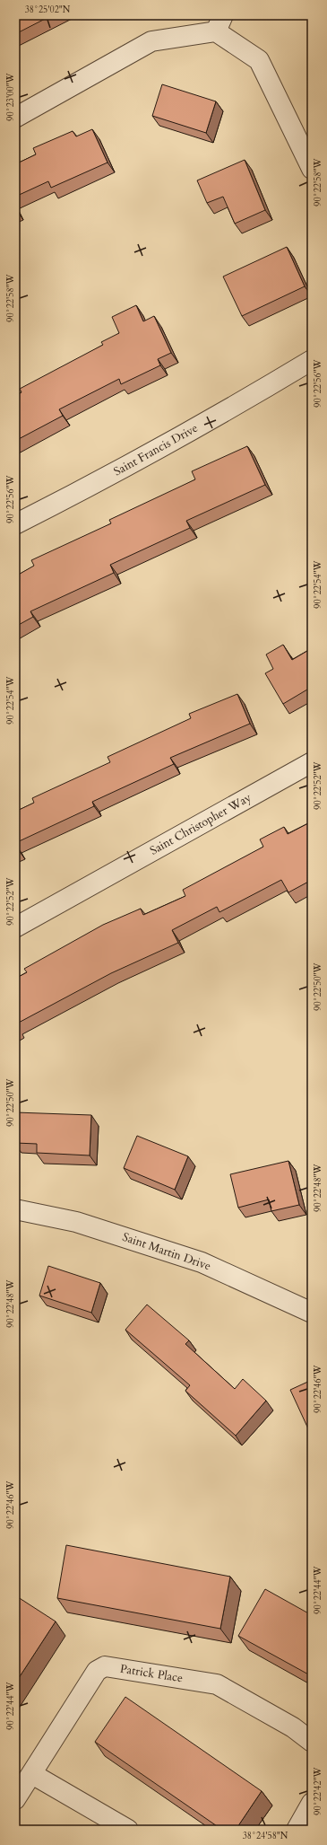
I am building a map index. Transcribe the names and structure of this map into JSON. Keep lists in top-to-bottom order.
{
  "streets": {
    "street": [
      "Saint Francis Drive",
      "Saint Christopher Way",
      "Saint Martin Drive",
      "Patrick Place"
    ]
  },
  "coordinates": [
    "38°25'02\"N",
    "90°23'00\"W",
    "90°22'58\"W",
    "90°22'56\"W",
    "90°22'54\"W",
    "90°22'52\"W",
    "90°22'50\"W",
    "90°22'48\"W",
    "90°22'46\"W",
    "90°22'44\"W",
    "90°22'42\"W",
    "38°24'58\"N"
  ]
}
